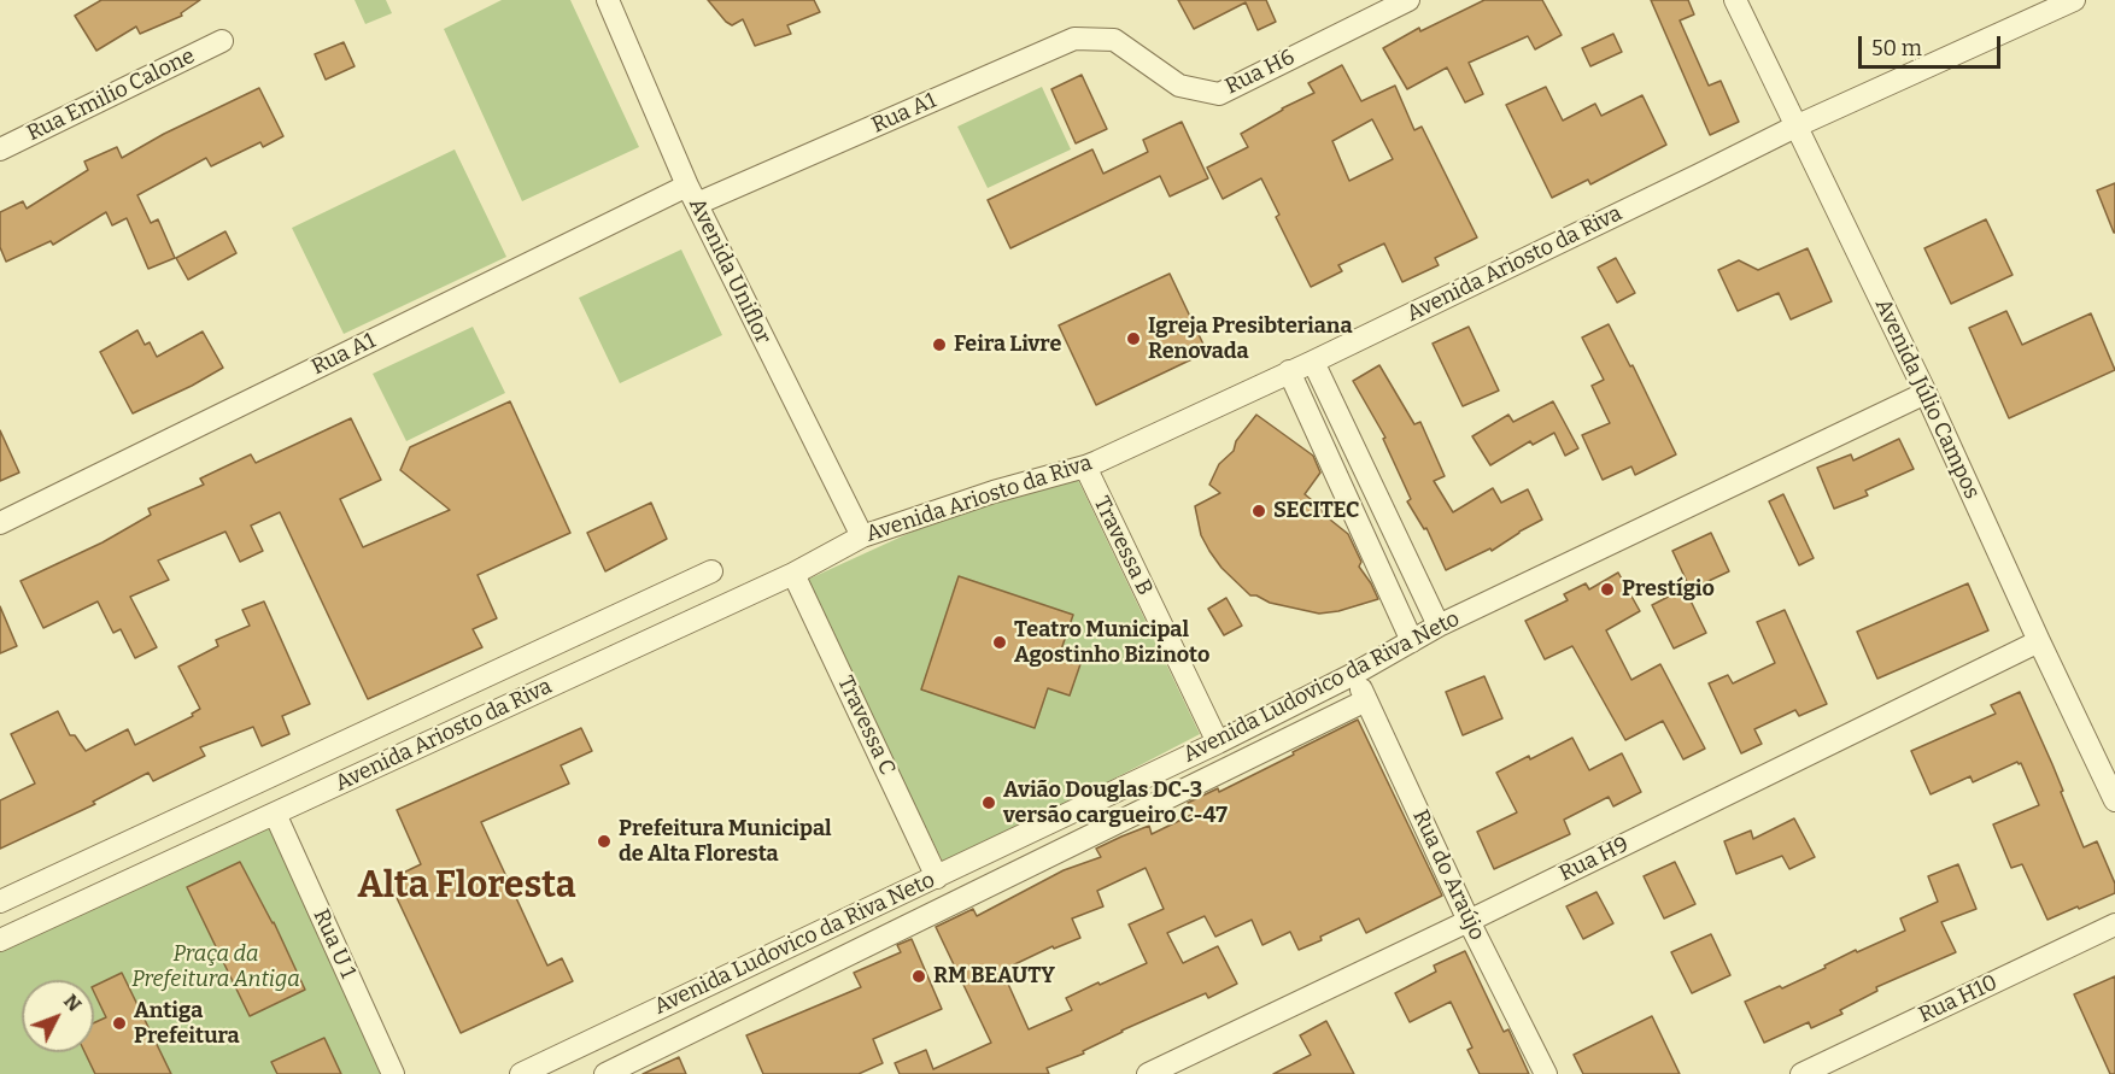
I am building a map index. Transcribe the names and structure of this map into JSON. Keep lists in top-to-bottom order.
{
  "streets": {
    "street": [
      "Rua H6",
      "Rua Emilio Calone",
      "Rua A1",
      "Avenida Ariosto da Riva",
      "Avenida Uniflor",
      "Avenida Júlio Campos",
      "Travessa B",
      "Avenida Ludovico da Riva Neto",
      "Travessa C",
      "Rua H9",
      "Rua do Araújo",
      "Rua U 1",
      "Rua H10"
    ]
  },
  "crossings": [
    ["Rua H6", "Rua A1"],
    ["Rua A1", "Avenida Uniflor"],
    ["Avenida Ariosto da Riva", "Avenida Uniflor"],
    ["Avenida Ariosto da Riva", "Avenida Júlio Campos"],
    ["Avenida Ariosto da Riva", "Travessa B"],
    ["Avenida Ariosto da Riva", "Travessa C"],
    ["Avenida Ariosto da Riva", "Rua U 1"],
    ["Avenida Júlio Campos", "Avenida Ludovico da Riva Neto"],
    ["Avenida Júlio Campos", "Rua H9"],
    ["Travessa B", "Avenida Ludovico da Riva Neto"],
    ["Avenida Ludovico da Riva Neto", "Travessa C"],
    ["Avenida Ludovico da Riva Neto", "Rua do Araújo"],
    ["Rua H9", "Rua do Araújo"]
  ],
  "districts": ["Alta Floresta"],
  "parks": ["Praça da Prefeitura Antiga"],
  "places": [
    "Igreja Presibteriana Renovada",
    "Feira Livre",
    "SECITEC",
    "Prestígio",
    "Teatro Municipal Agostinho Bizinoto",
    "Avião Douglas DC-3 versão cargueiro C-47",
    "Prefeitura Municipal de Alta Floresta",
    "RM BEAUTY",
    "Antiga Prefeitura"
  ],
  "scale_bar": "50 m",
  "north": "top right"
}
